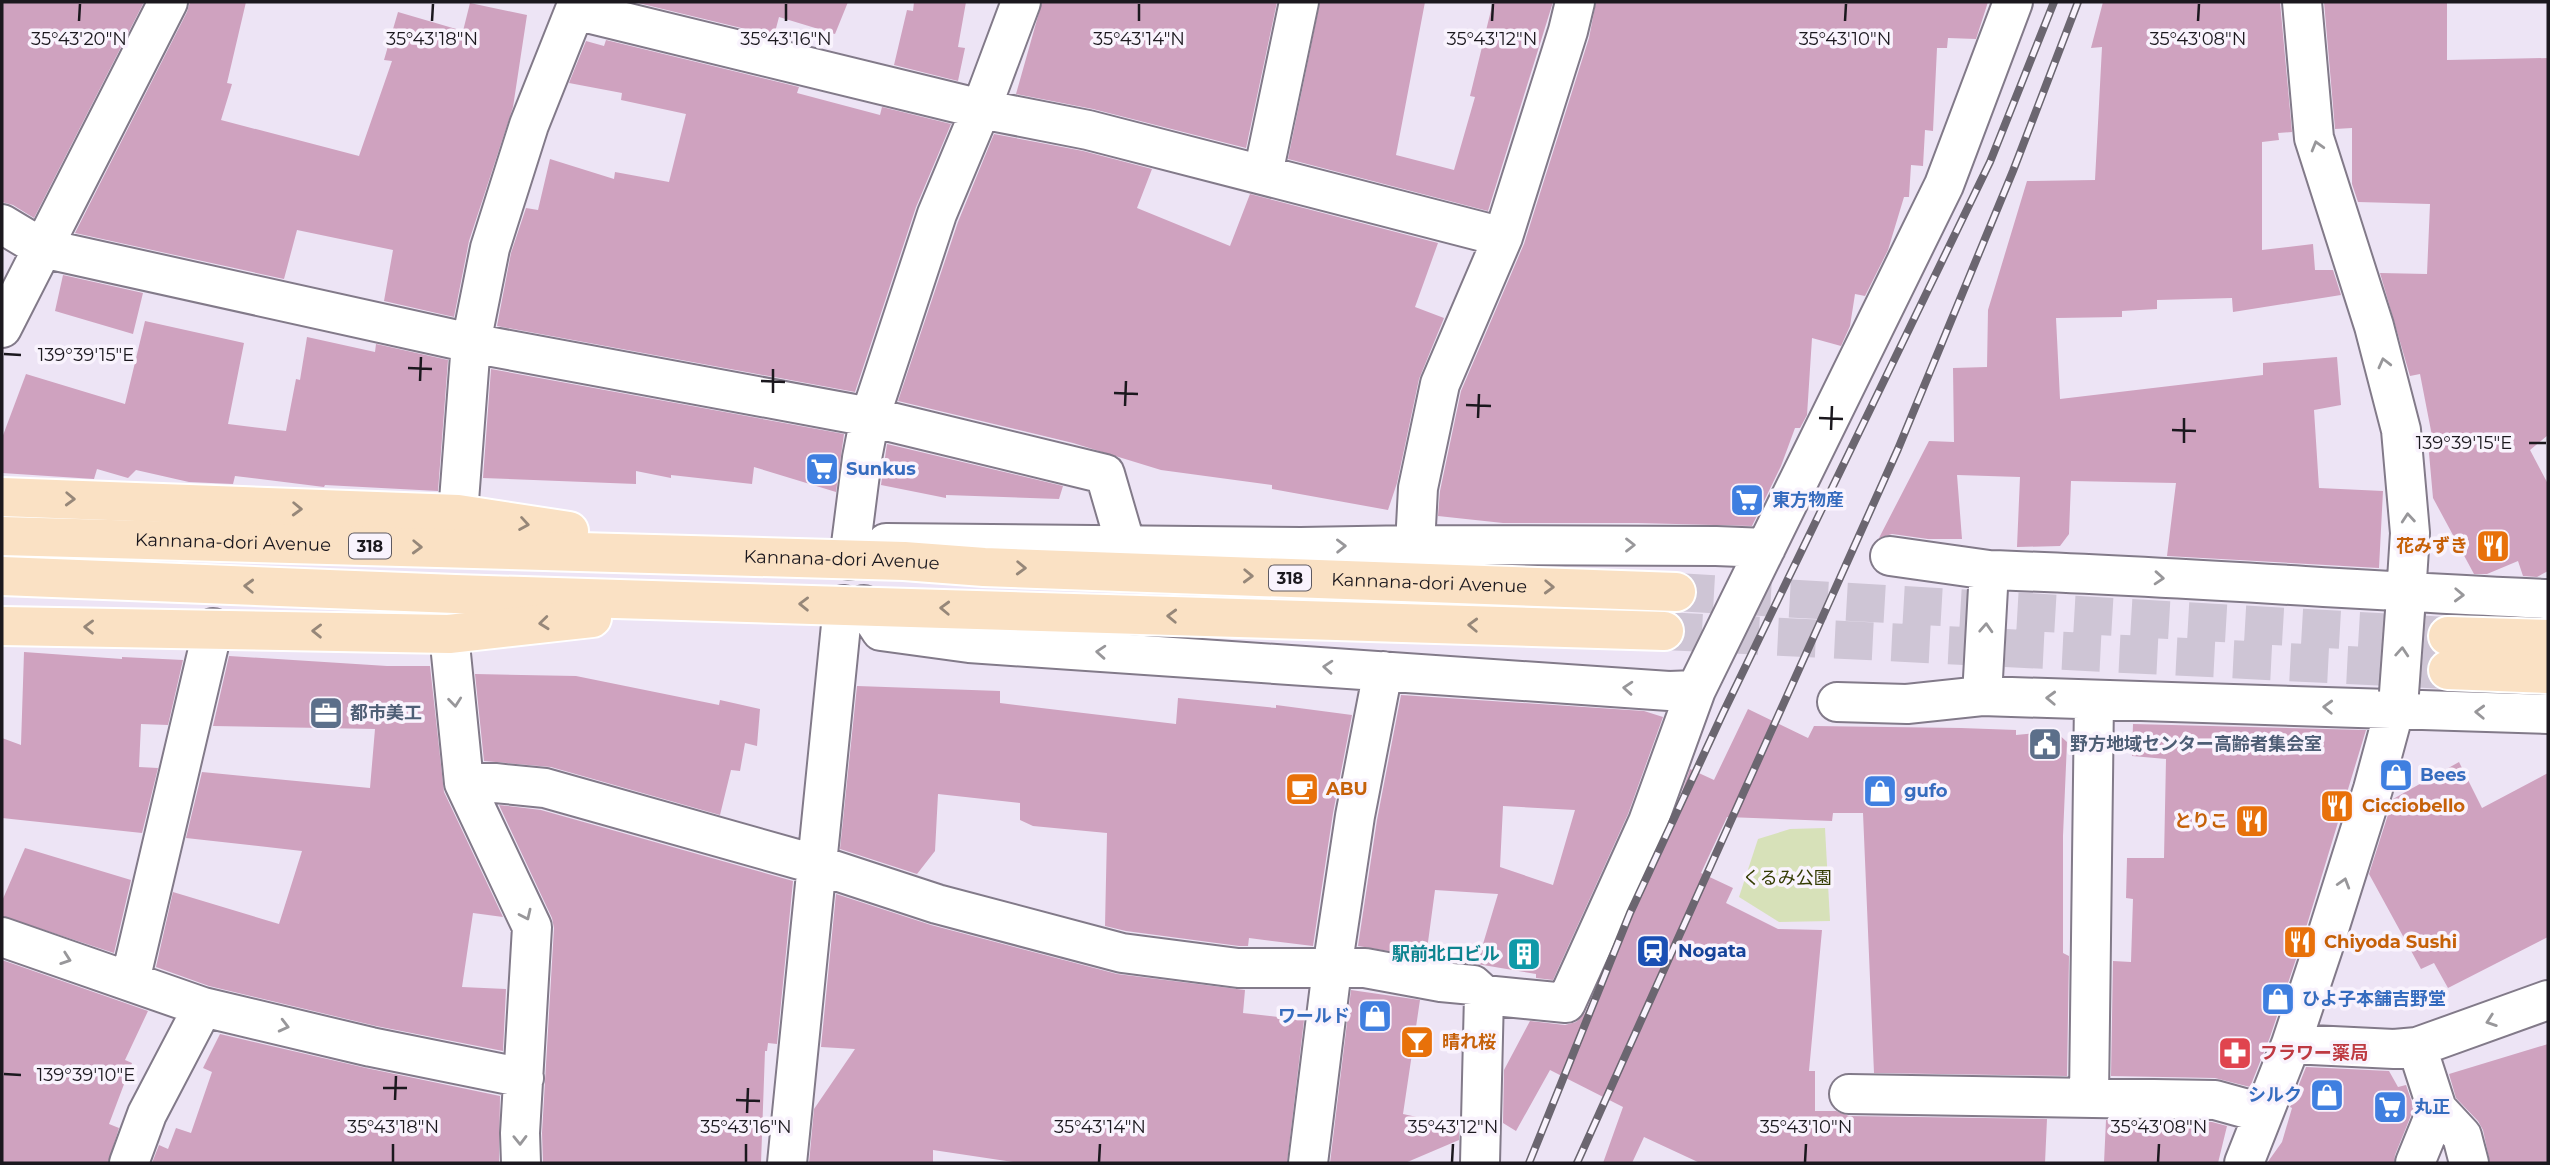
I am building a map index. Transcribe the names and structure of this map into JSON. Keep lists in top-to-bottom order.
{
  "streets": {
    "main road": ["Kannana-dori Avenue", "318"]
  },
  "parks": ["くるみ公園"],
  "places": {
    "supermarket": ["Sunkus", "東方物産", "丸正"],
    "restaurant": [
      "花みずき",
      "Cicciobello",
      "とりこ",
      "Chiyoda Sushi"
    ],
    "office": ["都市美工"],
    "public building": ["野方地域センター高齢者集会室"],
    "shop": [
      "Bees",
      "gufo",
      "ひよ子本舗吉野堂",
      "ワールド",
      "シルク"
    ],
    "cafe": ["ABU"],
    "station": ["Nogata"],
    "building": ["駅前北口ビル"],
    "bar": ["晴れ桜"],
    "pharmacy": ["フラワー薬局"]
  },
  "coordinates": [
    "35°43'20\"N",
    "35°43'18\"N",
    "35°43'16\"N",
    "35°43'14\"N",
    "35°43'12\"N",
    "35°43'10\"N",
    "35°43'08\"N",
    "139°39'15\"E",
    "139°39'10\"E"
  ]
}
